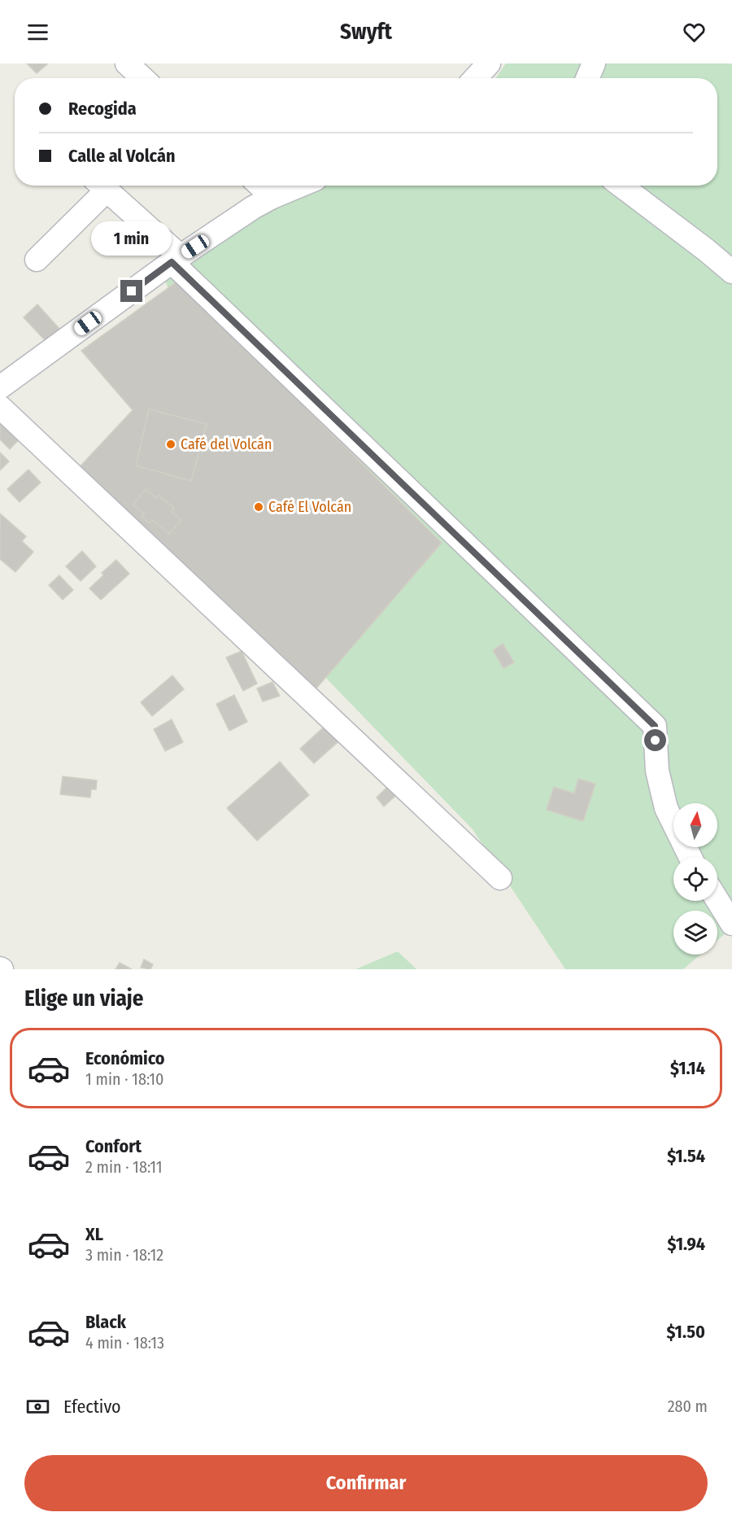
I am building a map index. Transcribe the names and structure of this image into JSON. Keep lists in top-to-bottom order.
{
  "places": ["Café del Volcán", "Café El Volcán"],
  "north": "top",
  "page": {
    "header": "Swyft",
    "banner": ["Recogida", "Calle al Volcán"],
    "bubble": "1 min",
    "heading": "Elige un viaje",
    "list": [
      {
        "name": "Económico",
        "note": "1 min · 18:10",
        "value": "$1.14"
      },
      {
        "name": "Confort",
        "note": "2 min · 18:11",
        "value": "$1.54"
      },
      {
        "name": "XL",
        "note": "3 min · 18:12",
        "value": "$1.94"
      },
      {
        "name": "Black",
        "note": "4 min · 18:13",
        "value": "$1.50"
      }
    ],
    "pay": ["Efectivo", "280 m"],
    "buttons": "Confirmar"
  }
}
